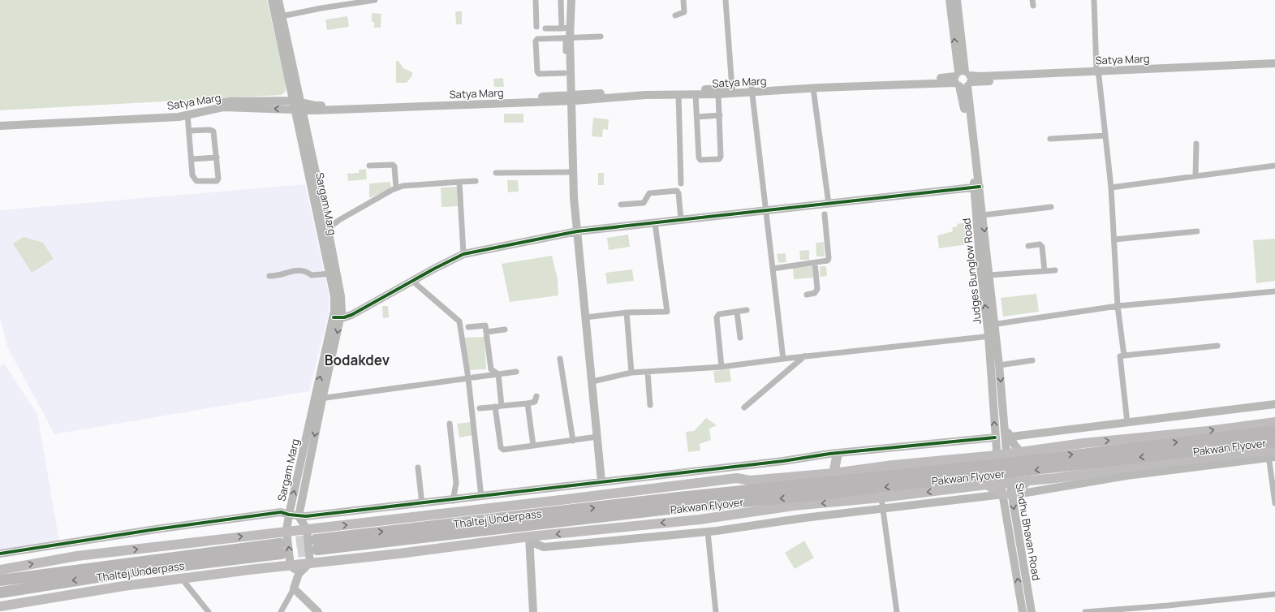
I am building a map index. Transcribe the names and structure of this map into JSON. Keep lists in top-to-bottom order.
{
  "streets": {
    "highway": ["Pakwan Flyover", "Thaltej Underpass"],
    "main road": [
      "Satya Marg",
      "Sargam Marg",
      "Judges Bunglow Road",
      "Sindhu Bhavan Road"
    ]
  },
  "crossings": [
    ["Satya Marg", "Sargam Marg"],
    ["Satya Marg", "Judges Bunglow Road"],
    ["Judges Bunglow Road", "Sindhu Bhavan Road"],
    ["Pakwan Flyover", "Thaltej Underpass"]
  ],
  "districts": ["Bodakdev"]
}
